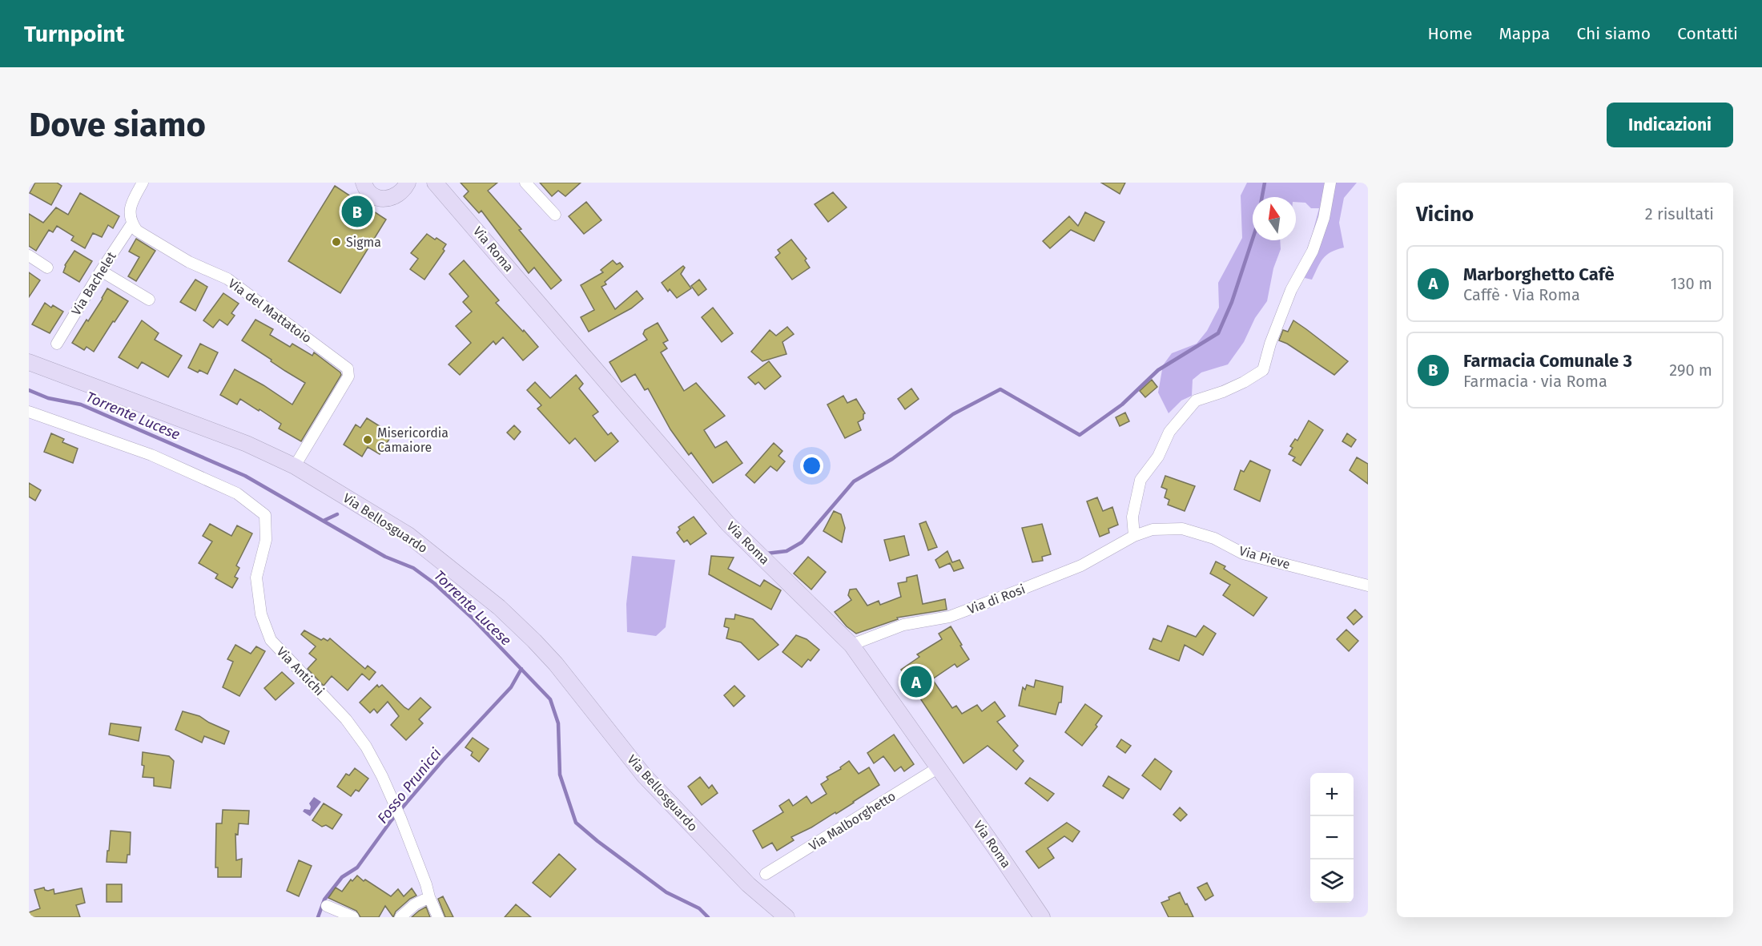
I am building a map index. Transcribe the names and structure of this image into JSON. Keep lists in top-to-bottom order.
{
  "streets": {
    "street": [
      "Via Roma",
      "Via Bachelet",
      "Via del Mattatoio",
      "Via Bellosguardo",
      "Via Pieve",
      "Via di Rosi",
      "Via Antichi",
      "Via Malborghetto"
    ]
  },
  "crossings": [
    ["Via Roma", "Via di Rosi"],
    ["Via Roma", "Via Malborghetto"],
    ["Via Bachelet", "Via del Mattatoio"],
    ["Via del Mattatoio", "Via Bellosguardo"],
    ["Via Pieve", "Via di Rosi"]
  ],
  "water": ["Torrente Lucese", "Fosso Prunicci"],
  "places": ["Sigma", "Misericordia Camaiore"],
  "north": "top",
  "page": {
    "header": "Turnpoint",
    "nav": [
      "Home",
      "Mappa",
      "Chi siamo",
      "Contatti"
    ],
    "buttons": "Indicazioni",
    "title": "Dove siamo",
    "heading": ["Vicino", "2 risultati"],
    "pins": ["B", "A"],
    "list": [
      {
        "mark": "A",
        "name": "Marborghetto Cafè",
        "note": "Caffè · Via Roma",
        "value": "130 m"
      },
      {
        "mark": "B",
        "name": "Farmacia Comunale 3",
        "note": "Farmacia · via Roma",
        "value": "290 m"
      }
    ],
    "map_buttons": ["+", "−"]
  }
}
